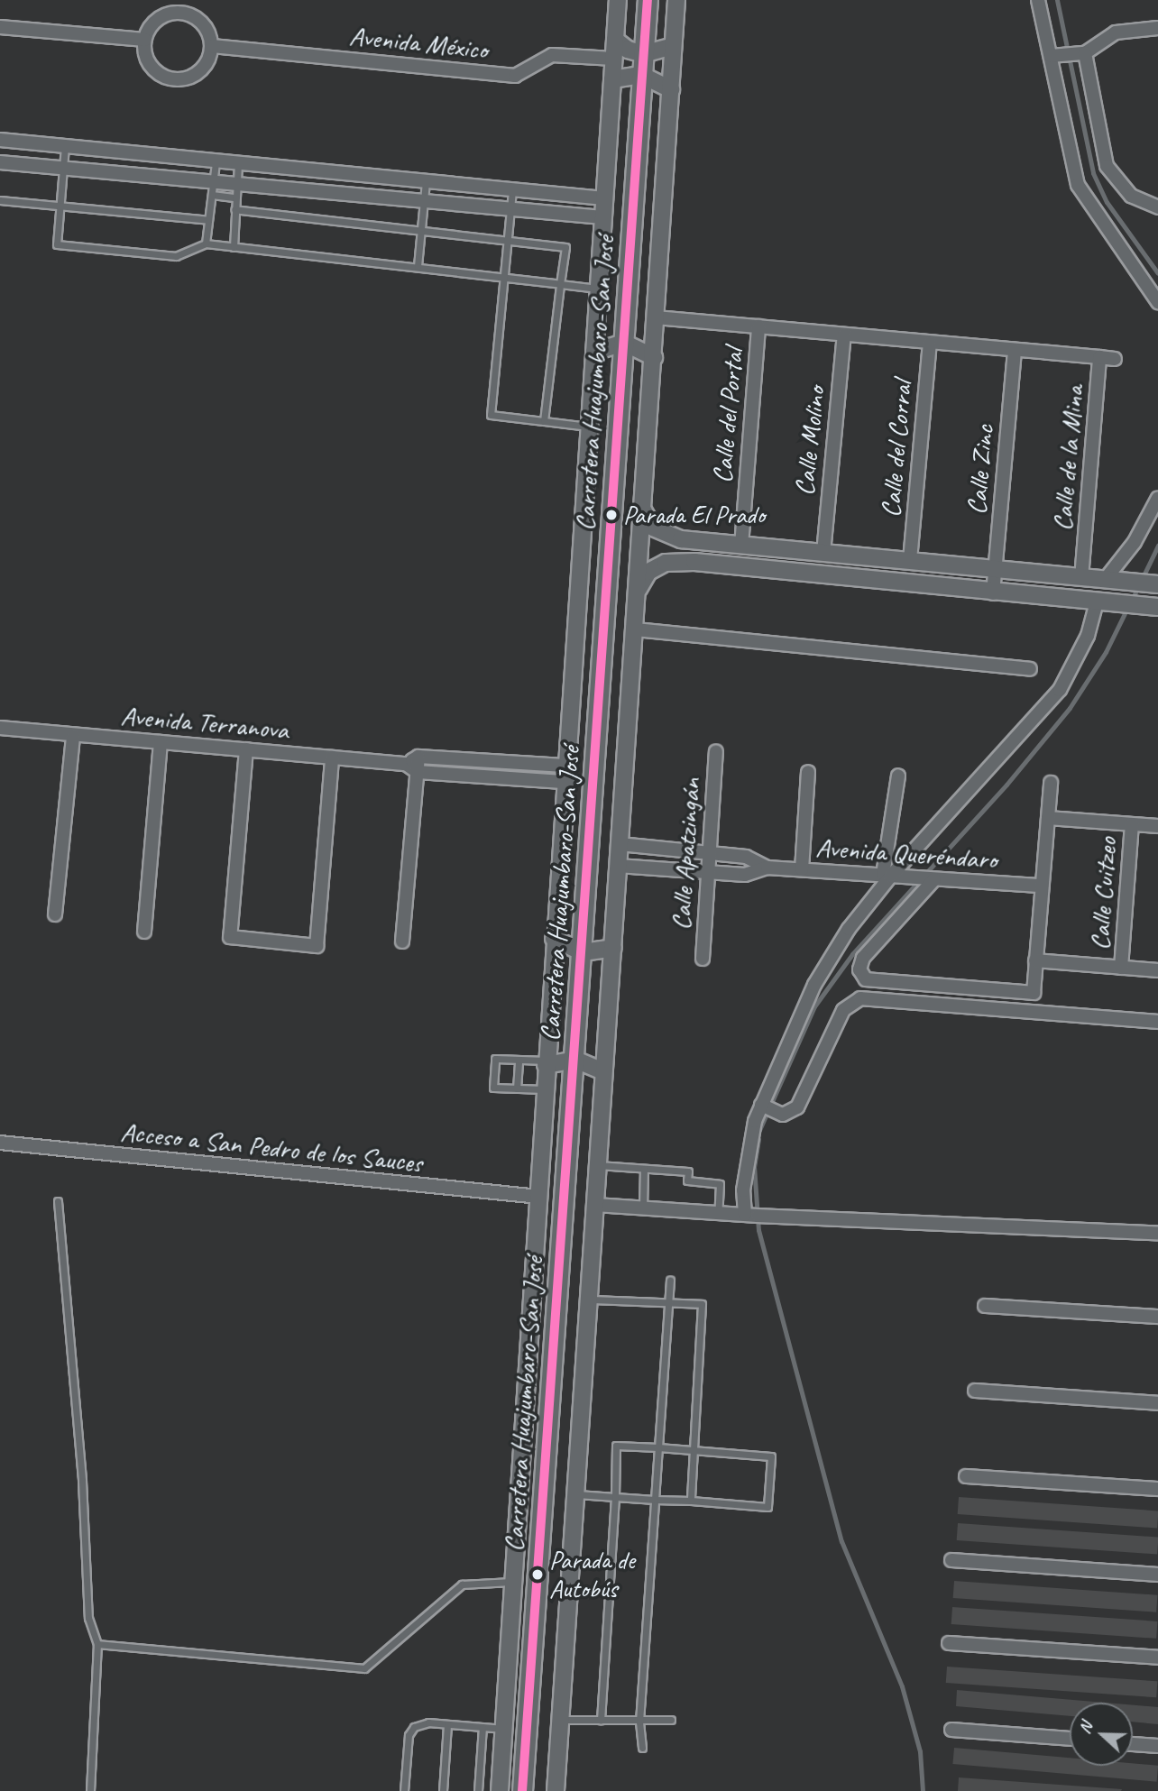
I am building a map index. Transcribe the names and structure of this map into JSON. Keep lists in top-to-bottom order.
{
  "streets": {
    "main road": ["Carretera Huajumbaro-San José"],
    "street": [
      "Avenida México",
      "Calle del Portal",
      "Calle Molino",
      "Calle del Corral",
      "Calle de la Mina",
      "Calle Zinc",
      "Avenida Terranova",
      "Avenida Queréndaro",
      "Calle Apatzingán",
      "Calle Cuitzeo",
      "Acceso a San Pedro de los Sauces"
    ]
  },
  "crossings": [
    ["Avenida Queréndaro", "Calle Apatzingán"]
  ],
  "places": ["Parada El Prado", "Parada de Autobús"],
  "north": "left"
}
